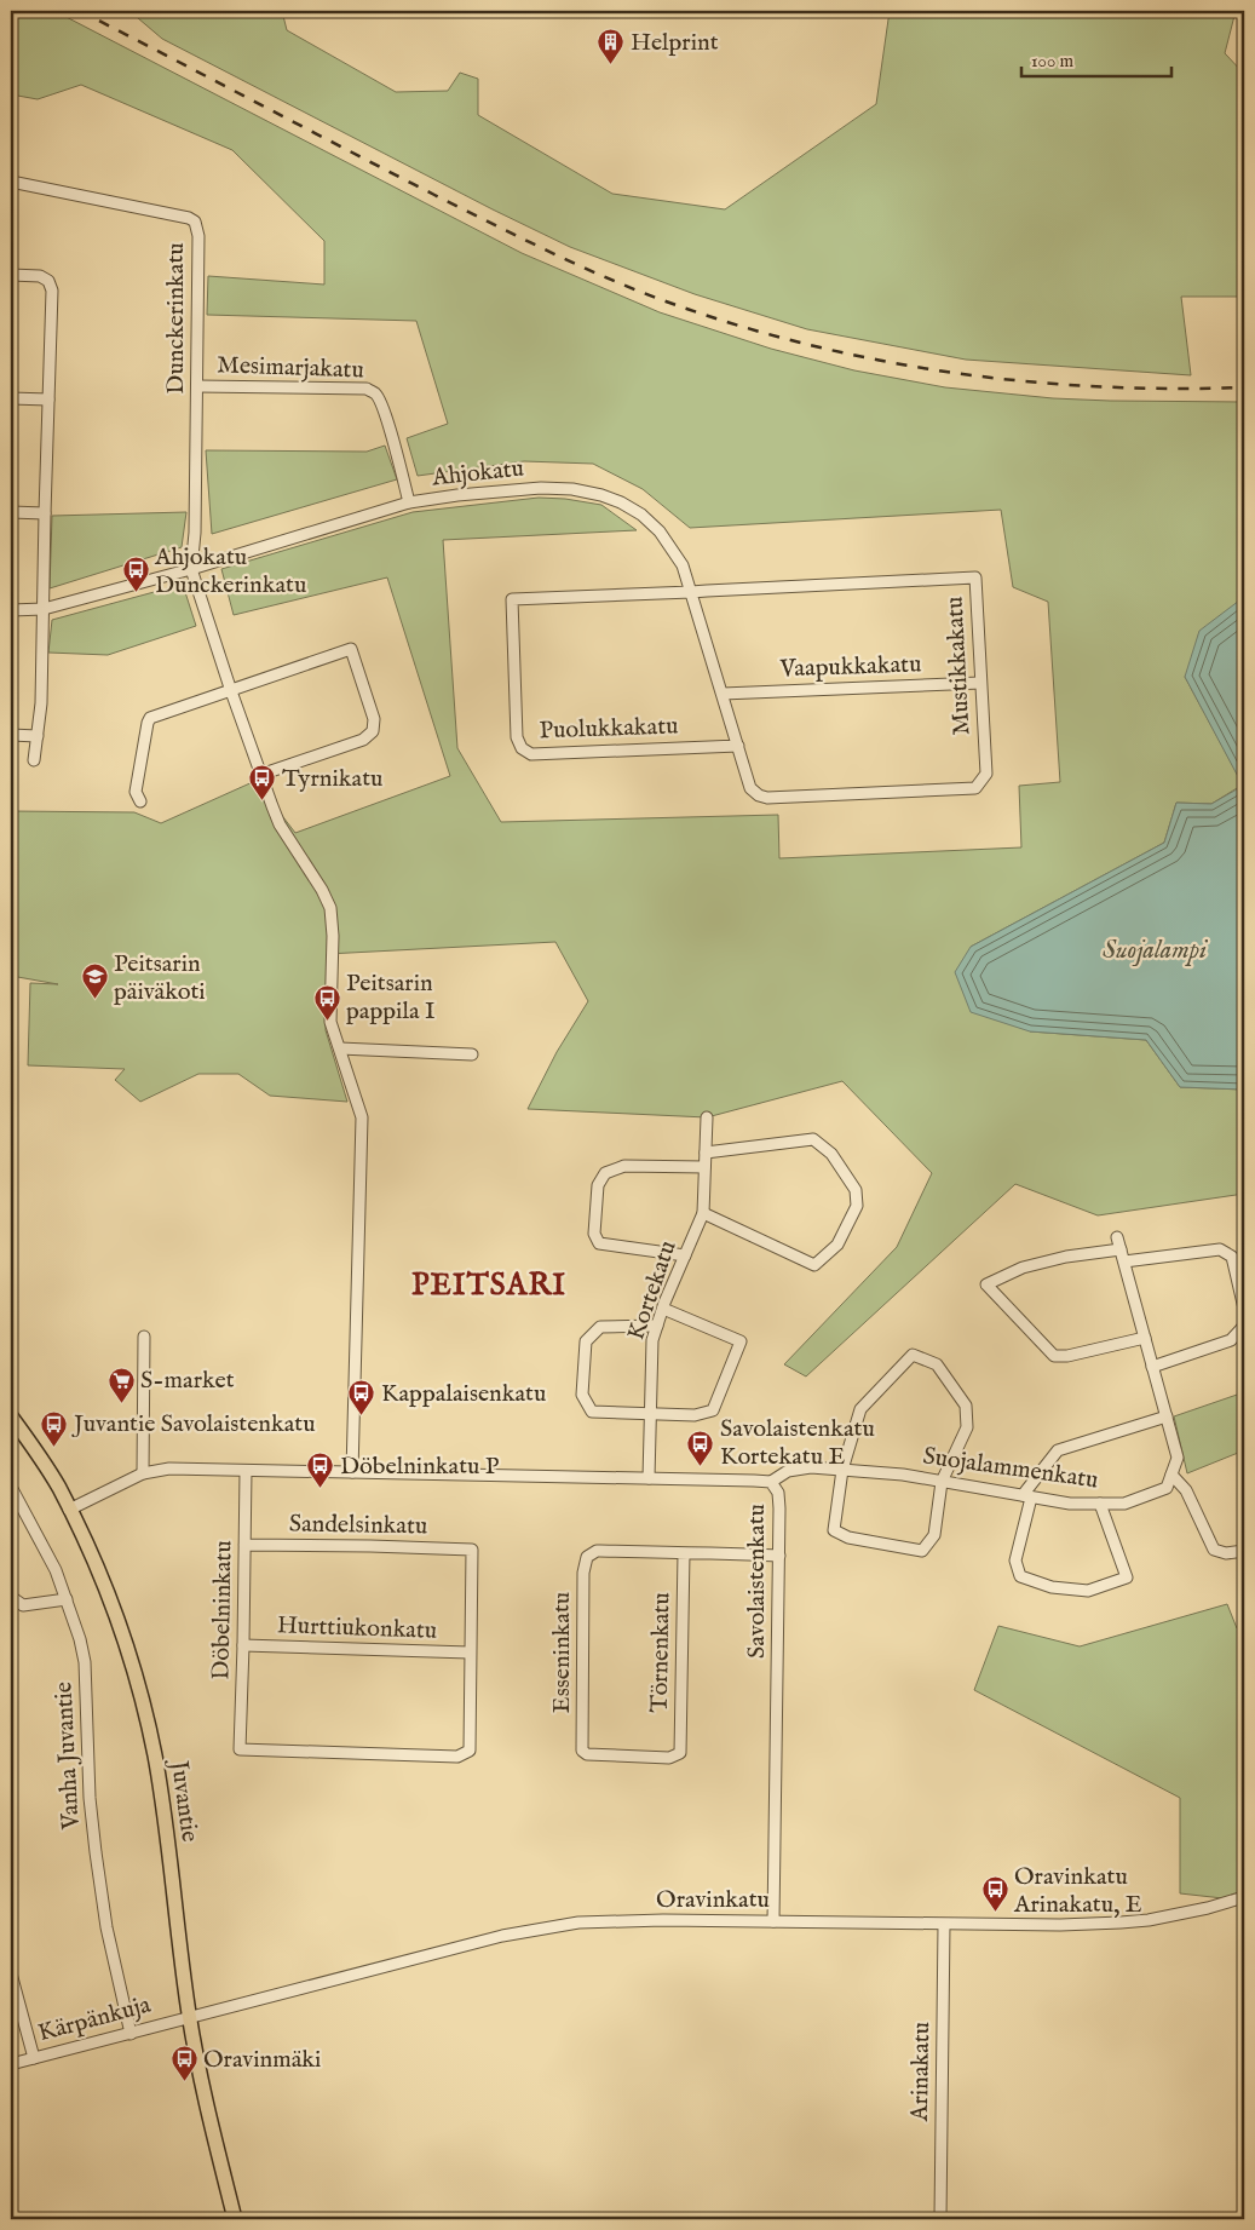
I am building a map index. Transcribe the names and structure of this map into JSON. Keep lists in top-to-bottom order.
{
  "streets": {
    "main road": ["Juvantie"],
    "street": [
      "Dunckerinkatu",
      "Mesimarjakatu",
      "Ahjokatu",
      "Mustikkakatu",
      "Vaapukkakatu",
      "Puolukkakatu",
      "Kortekatu",
      "Suojalammenkatu",
      "Sandelsinkatu",
      "Savolaistenkatu",
      "Döbelninkatu",
      "Hurttiukonkatu",
      "Esseninkatu",
      "Törnenkatu",
      "Vanha Juvantie",
      "Oravinkatu",
      "Kärpänkuja",
      "Arinakatu"
    ]
  },
  "crossings": [
    ["Dunckerinkatu", "Mesimarjakatu"],
    ["Dunckerinkatu", "Ahjokatu"],
    ["Mesimarjakatu", "Ahjokatu"],
    ["Ahjokatu", "Mustikkakatu"],
    ["Ahjokatu", "Vaapukkakatu"],
    ["Ahjokatu", "Puolukkakatu"],
    ["Mustikkakatu", "Vaapukkakatu"],
    ["Mustikkakatu", "Puolukkakatu"],
    ["Kortekatu", "Savolaistenkatu"],
    ["Suojalammenkatu", "Savolaistenkatu"],
    ["Sandelsinkatu", "Döbelninkatu"],
    ["Sandelsinkatu", "Hurttiukonkatu"],
    ["Savolaistenkatu", "Döbelninkatu"],
    ["Savolaistenkatu", "Juvantie"],
    ["Savolaistenkatu", "Oravinkatu"],
    ["Döbelninkatu", "Hurttiukonkatu"],
    ["Esseninkatu", "Törnenkatu"],
    ["Vanha Juvantie", "Kärpänkuja"],
    ["Juvantie", "Oravinkatu"],
    ["Juvantie", "Kärpänkuja"],
    ["Oravinkatu", "Kärpänkuja"],
    ["Oravinkatu", "Arinakatu"]
  ],
  "districts": ["PEITSARI"],
  "water": ["Suojalampi"],
  "places": {
    "building": ["Helprint"],
    "bus stop": [
      "Ahjokatu Dunckerinkatu",
      "Tyrnikatu",
      "Peitsarin pappila I",
      "Kappalaisenkatu",
      "Juvantie Savolaistenkatu",
      "Savolaistenkatu Kortekatu E",
      "Döbelninkatu P",
      "Oravinkatu Arinakatu, E",
      "Oravinmäki"
    ],
    "school or university": ["Peitsarin päiväkoti"],
    "supermarket": ["S-market"]
  },
  "scale_bar": "100 m"
}
